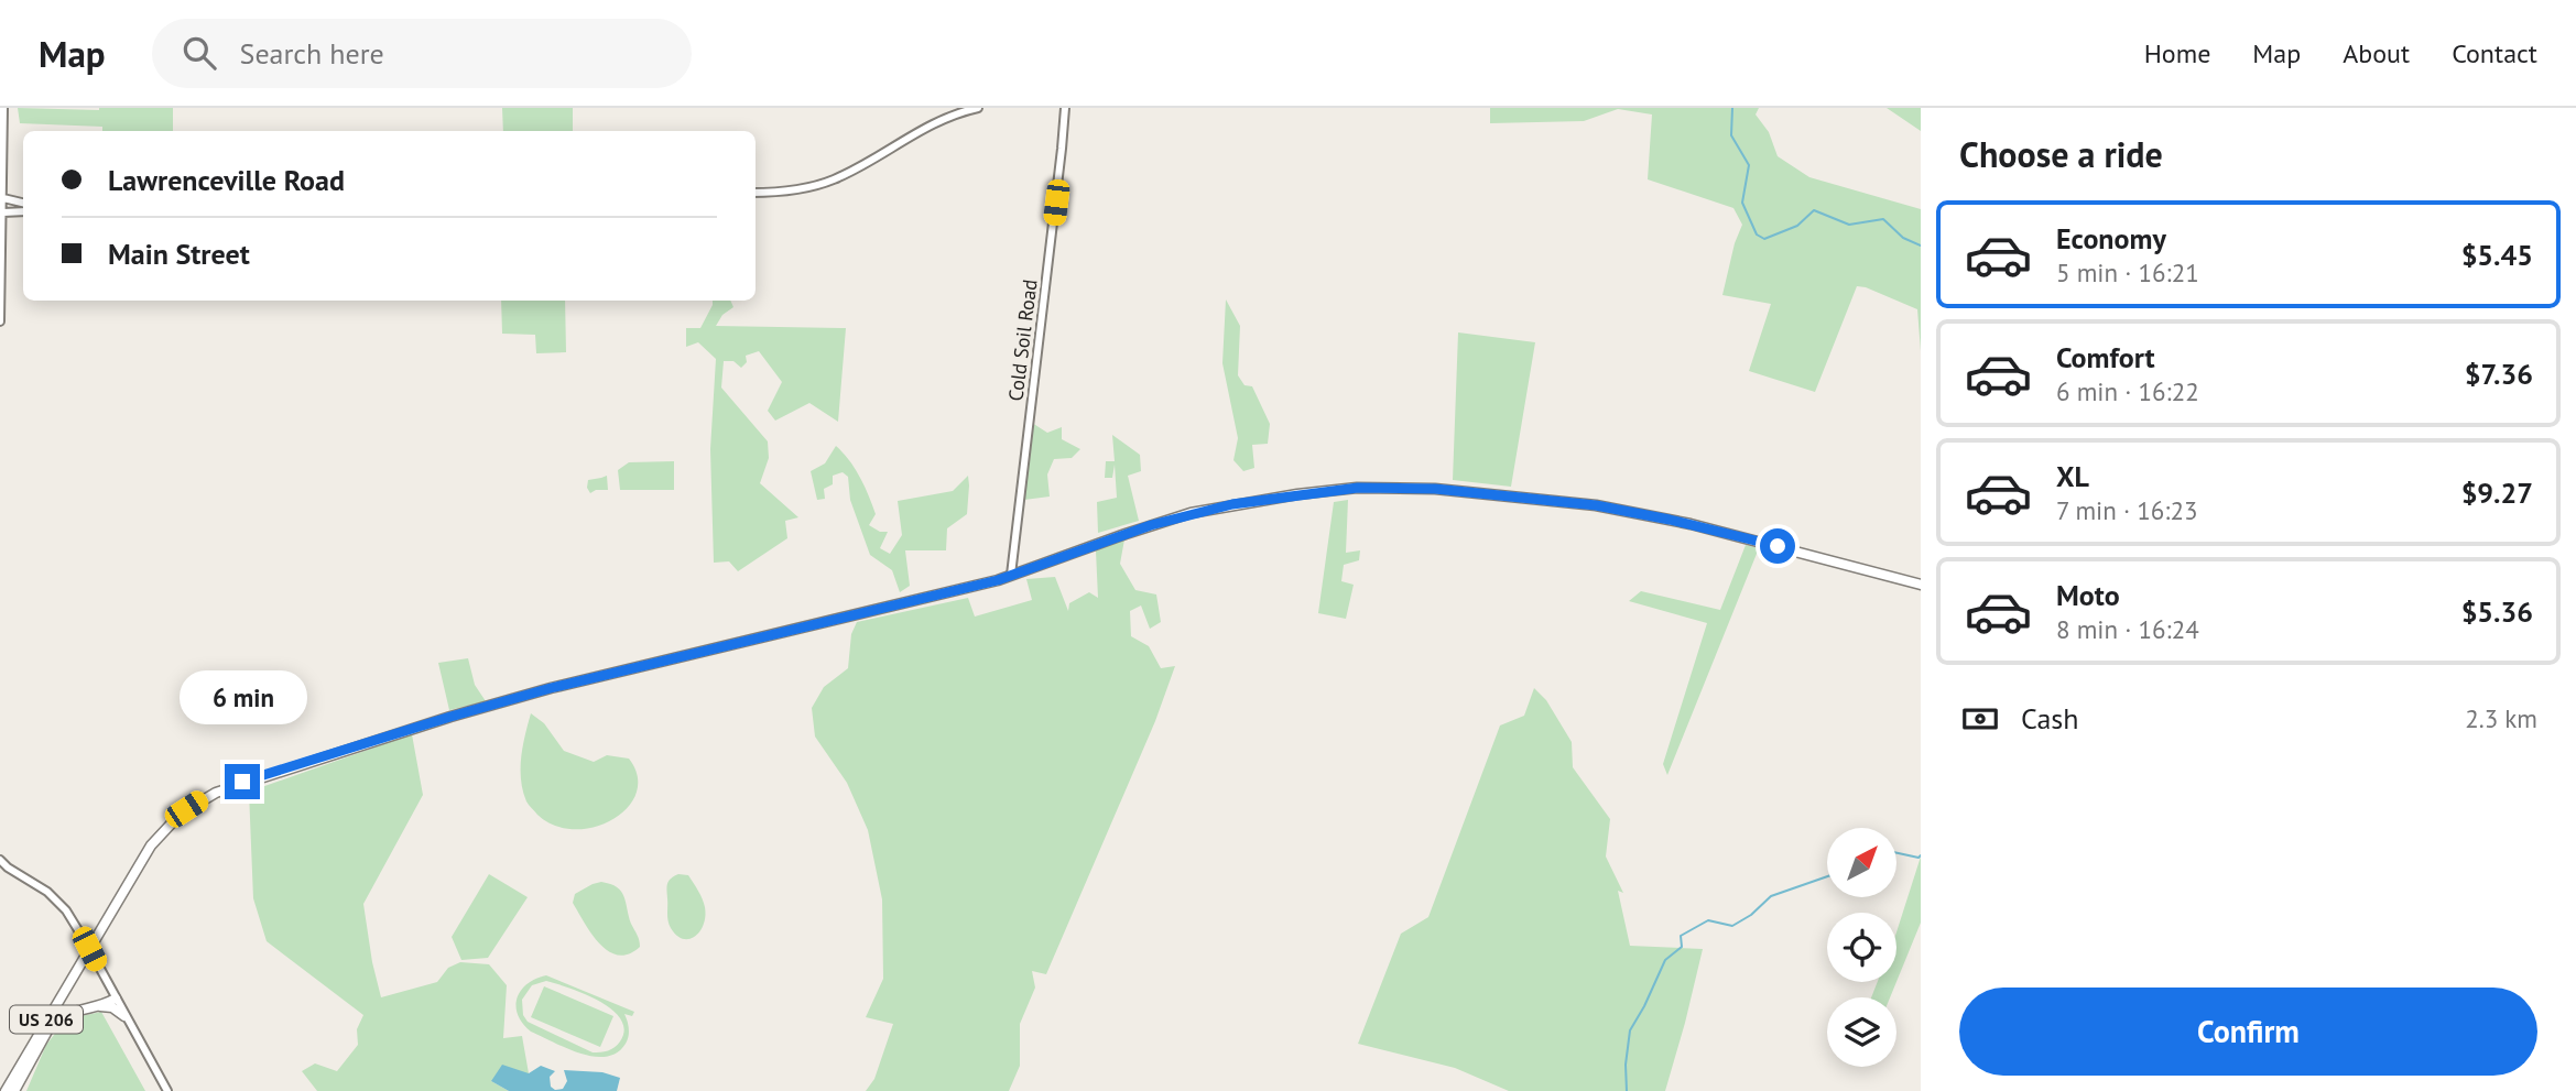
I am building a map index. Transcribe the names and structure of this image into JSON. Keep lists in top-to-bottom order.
{
  "streets": {
    "highway": ["US 206"],
    "street": ["Cold Soil Road"]
  },
  "crossings": [
    ["Cold Soil Road", "US 206"]
  ],
  "north": "top right",
  "page": {
    "header": "Map",
    "search": "Search here",
    "nav": [
      "Home",
      "Map",
      "About",
      "Contact"
    ],
    "heading": "Choose a ride",
    "banner": ["Lawrenceville Road", "Main Street"],
    "list": [
      {
        "name": "Economy",
        "note": "5 min · 16:21",
        "value": "$5.45"
      },
      {
        "name": "Comfort",
        "note": "6 min · 16:22",
        "value": "$7.36"
      },
      {
        "name": "XL",
        "note": "7 min · 16:23",
        "value": "$9.27"
      },
      {
        "name": "Moto",
        "note": "8 min · 16:24",
        "value": "$5.36"
      }
    ],
    "bubble": "6 min",
    "pay": ["Cash", "2.3 km"],
    "buttons": "Confirm"
  }
}
